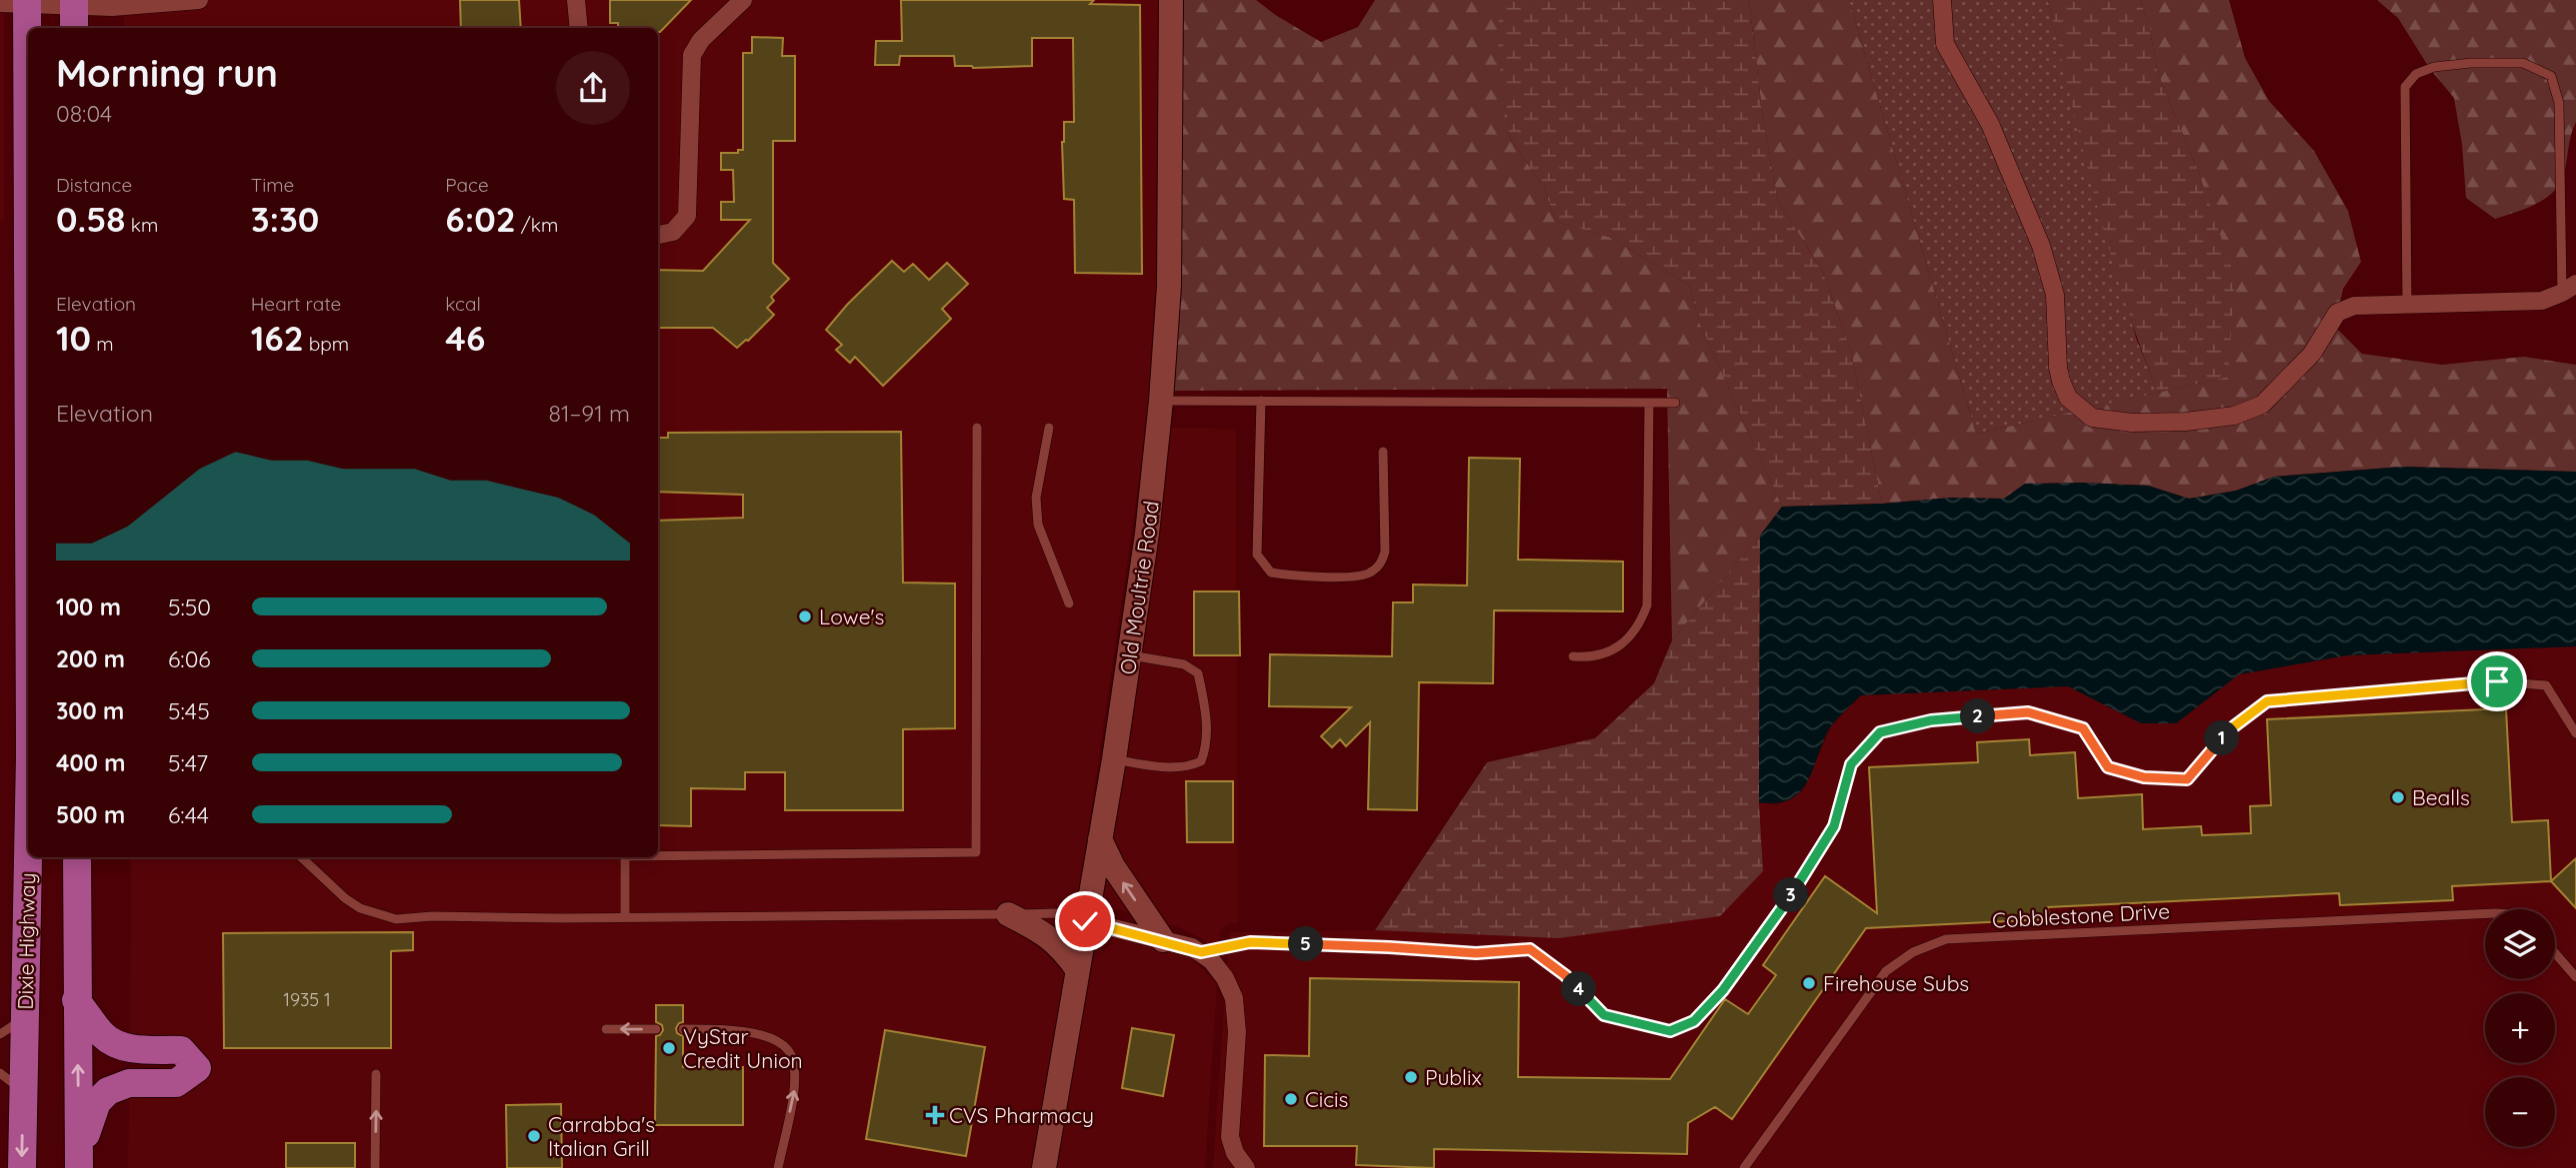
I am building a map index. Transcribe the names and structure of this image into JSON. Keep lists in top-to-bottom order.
{
  "streets": {
    "main road": ["Old Moultrie Road", "Dixie Highway"],
    "lane": ["Cobblestone Drive"]
  },
  "places": {
    "other": [
      "Lowe's",
      "Bealls",
      "Firehouse Subs",
      "VyStar Credit Union",
      "Publix",
      "Cicis",
      "Carrabba's Italian Grill"
    ],
    "health": ["CVS Pharmacy"]
  },
  "house_numbers": ["1935 1"],
  "page": {
    "heading": ["Morning run", "08:04"],
    "stats": [
      ["Distance", "0.58 km"],
      ["Time", "3:30"],
      ["Pace", "6:02 /km"],
      ["Elevation", "10 m"],
      ["Heart rate", "162 bpm"],
      ["kcal", "46"]
    ],
    "chart": ["Elevation", "81–91 m"],
    "list": [
      {
        "name": "100 m",
        "note": "5:50"
      },
      {
        "name": "200 m",
        "note": "6:06"
      },
      {
        "name": "300 m",
        "note": "5:45"
      },
      {
        "name": "400 m",
        "note": "5:47"
      },
      {
        "name": "500 m",
        "note": "6:44"
      }
    ],
    "pins": [
      "2",
      "1",
      "3",
      "5",
      "4"
    ],
    "map_buttons": ["+", "−"]
  }
}
